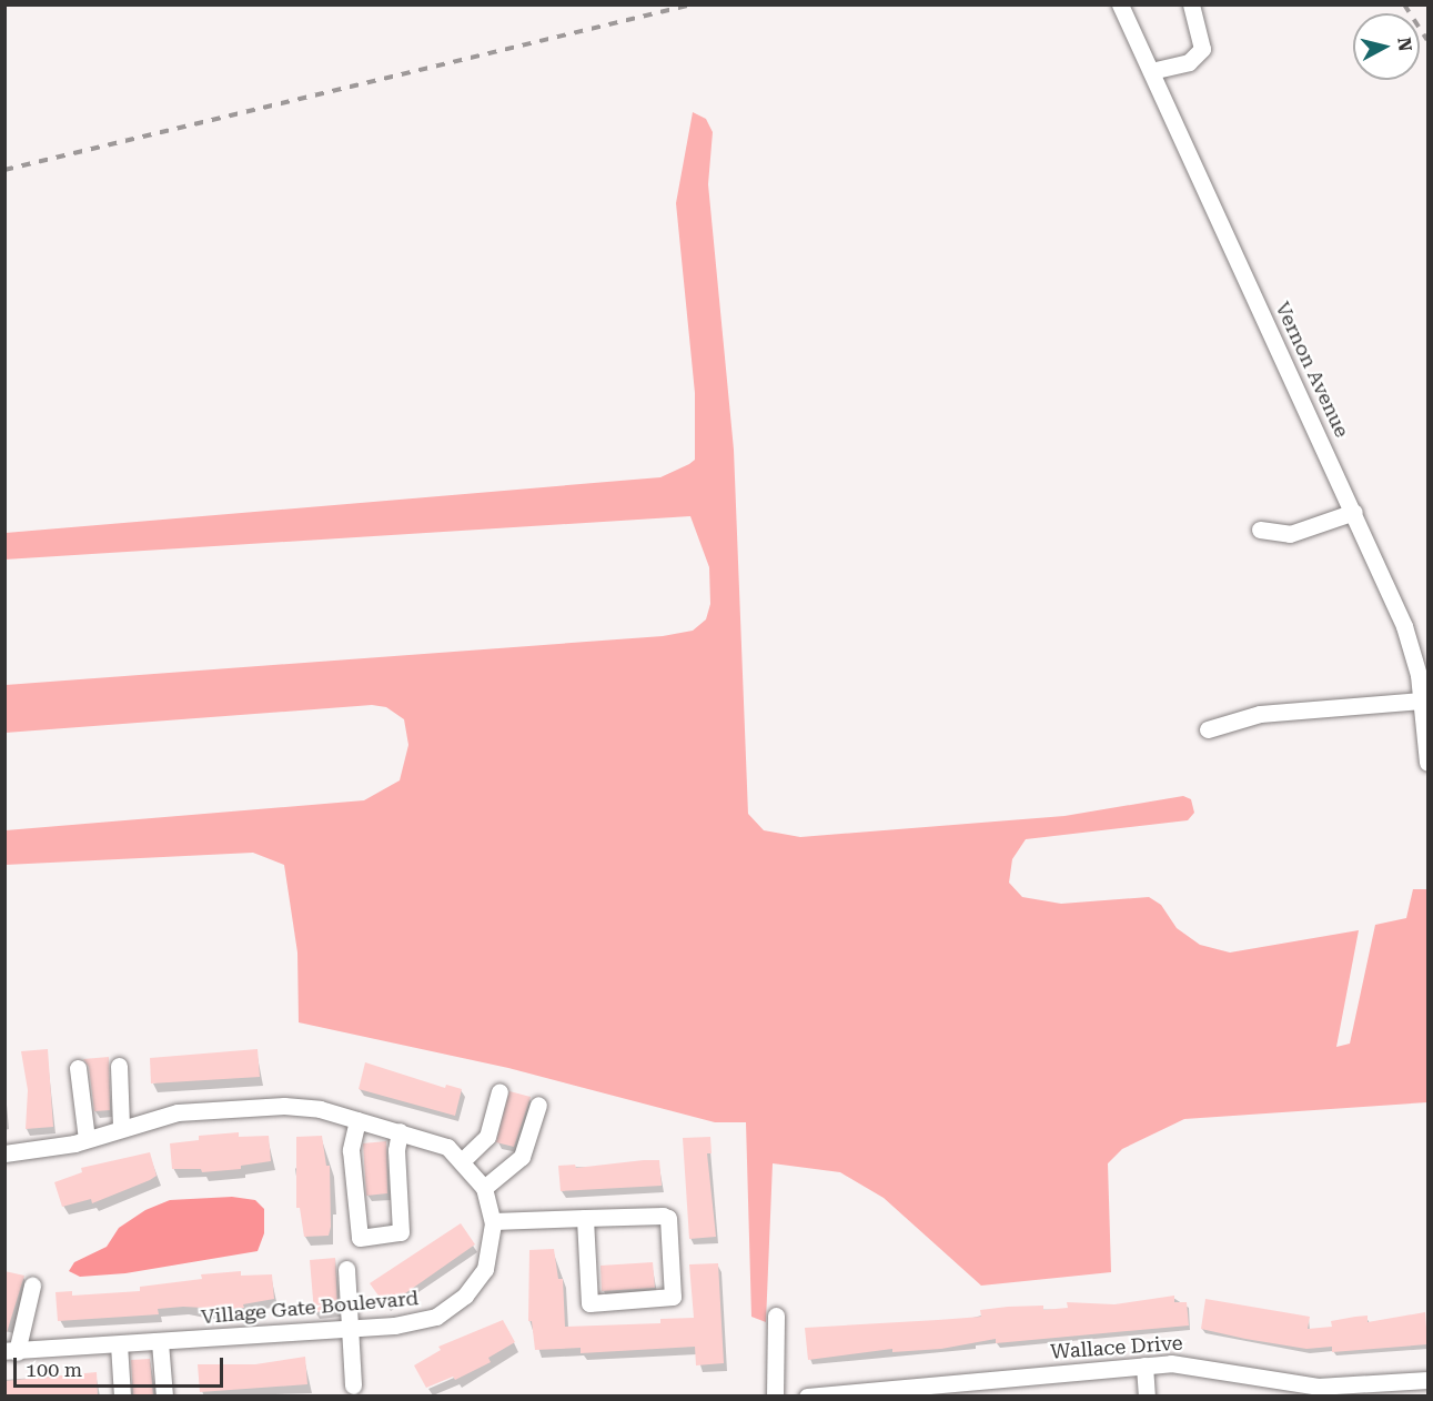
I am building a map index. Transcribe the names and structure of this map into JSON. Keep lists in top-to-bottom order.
{
  "streets": {
    "street": ["Vernon Avenue", "Village Gate Boulevard", "Wallace Drive"]
  },
  "scale_bar": "100 m",
  "north": "right"
}
